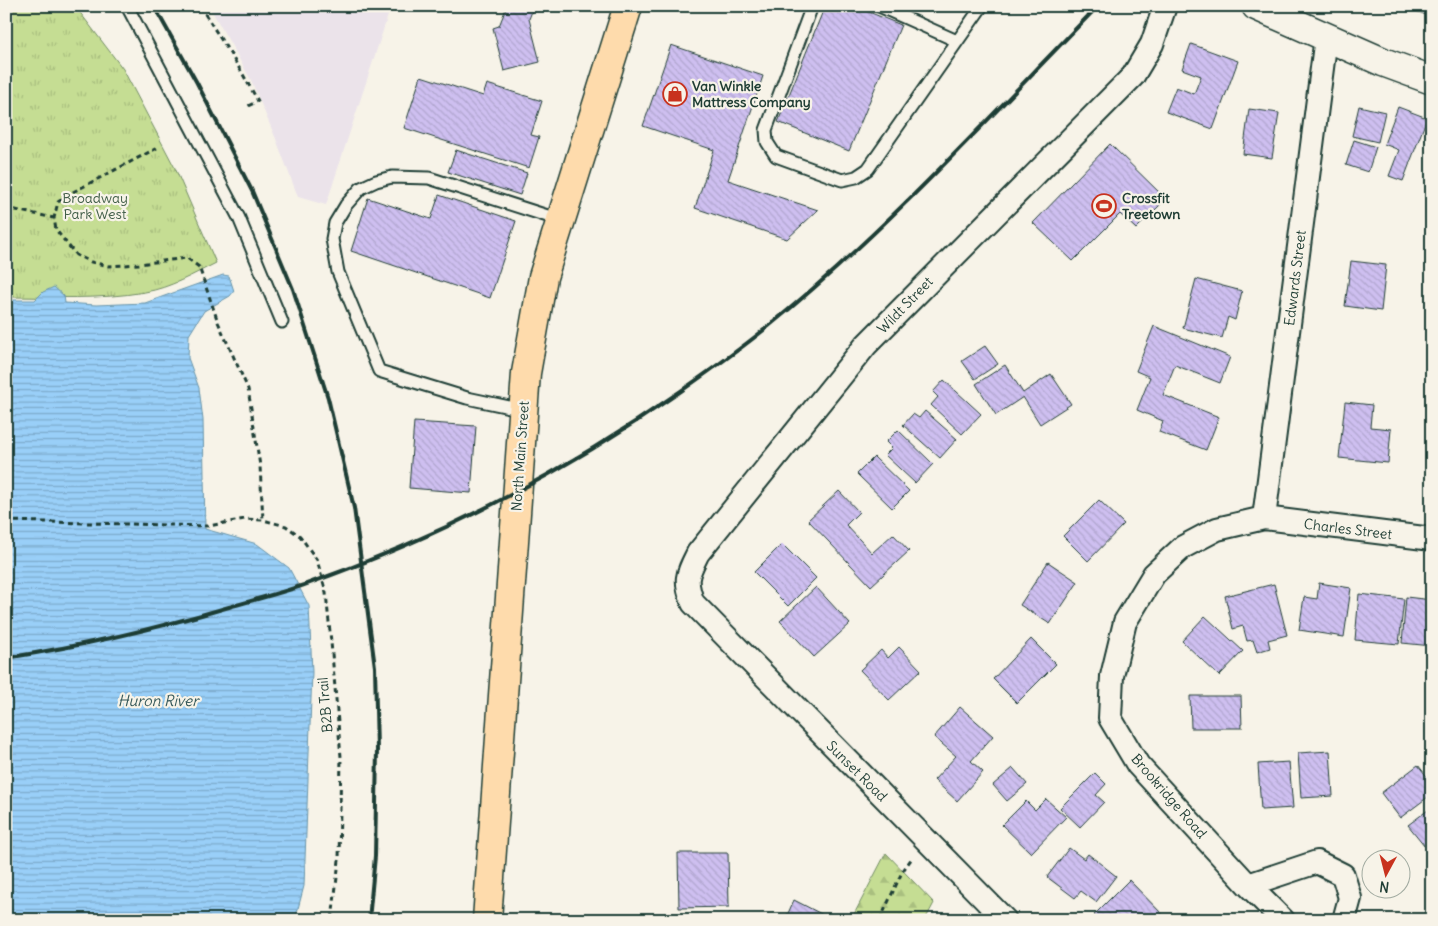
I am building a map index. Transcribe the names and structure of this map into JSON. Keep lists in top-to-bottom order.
{
  "streets": {
    "main road": ["North Main Street"],
    "street": [
      "Edwards Street",
      "Wildt Street",
      "Charles Street",
      "Sunset Road",
      "Brookridge Road"
    ],
    "path": ["B2B Trail"]
  },
  "crossings": [
    ["Edwards Street", "Charles Street"],
    ["Edwards Street", "Brookridge Road"],
    ["Wildt Street", "Sunset Road"],
    ["Charles Street", "Brookridge Road"]
  ],
  "water": ["Huron River"],
  "parks": ["Broadway Park West"],
  "places": {
    "shop": ["Van Winkle Mattress Company"],
    "sports": ["Crossfit Treetown"]
  },
  "north": "bottom"
}
